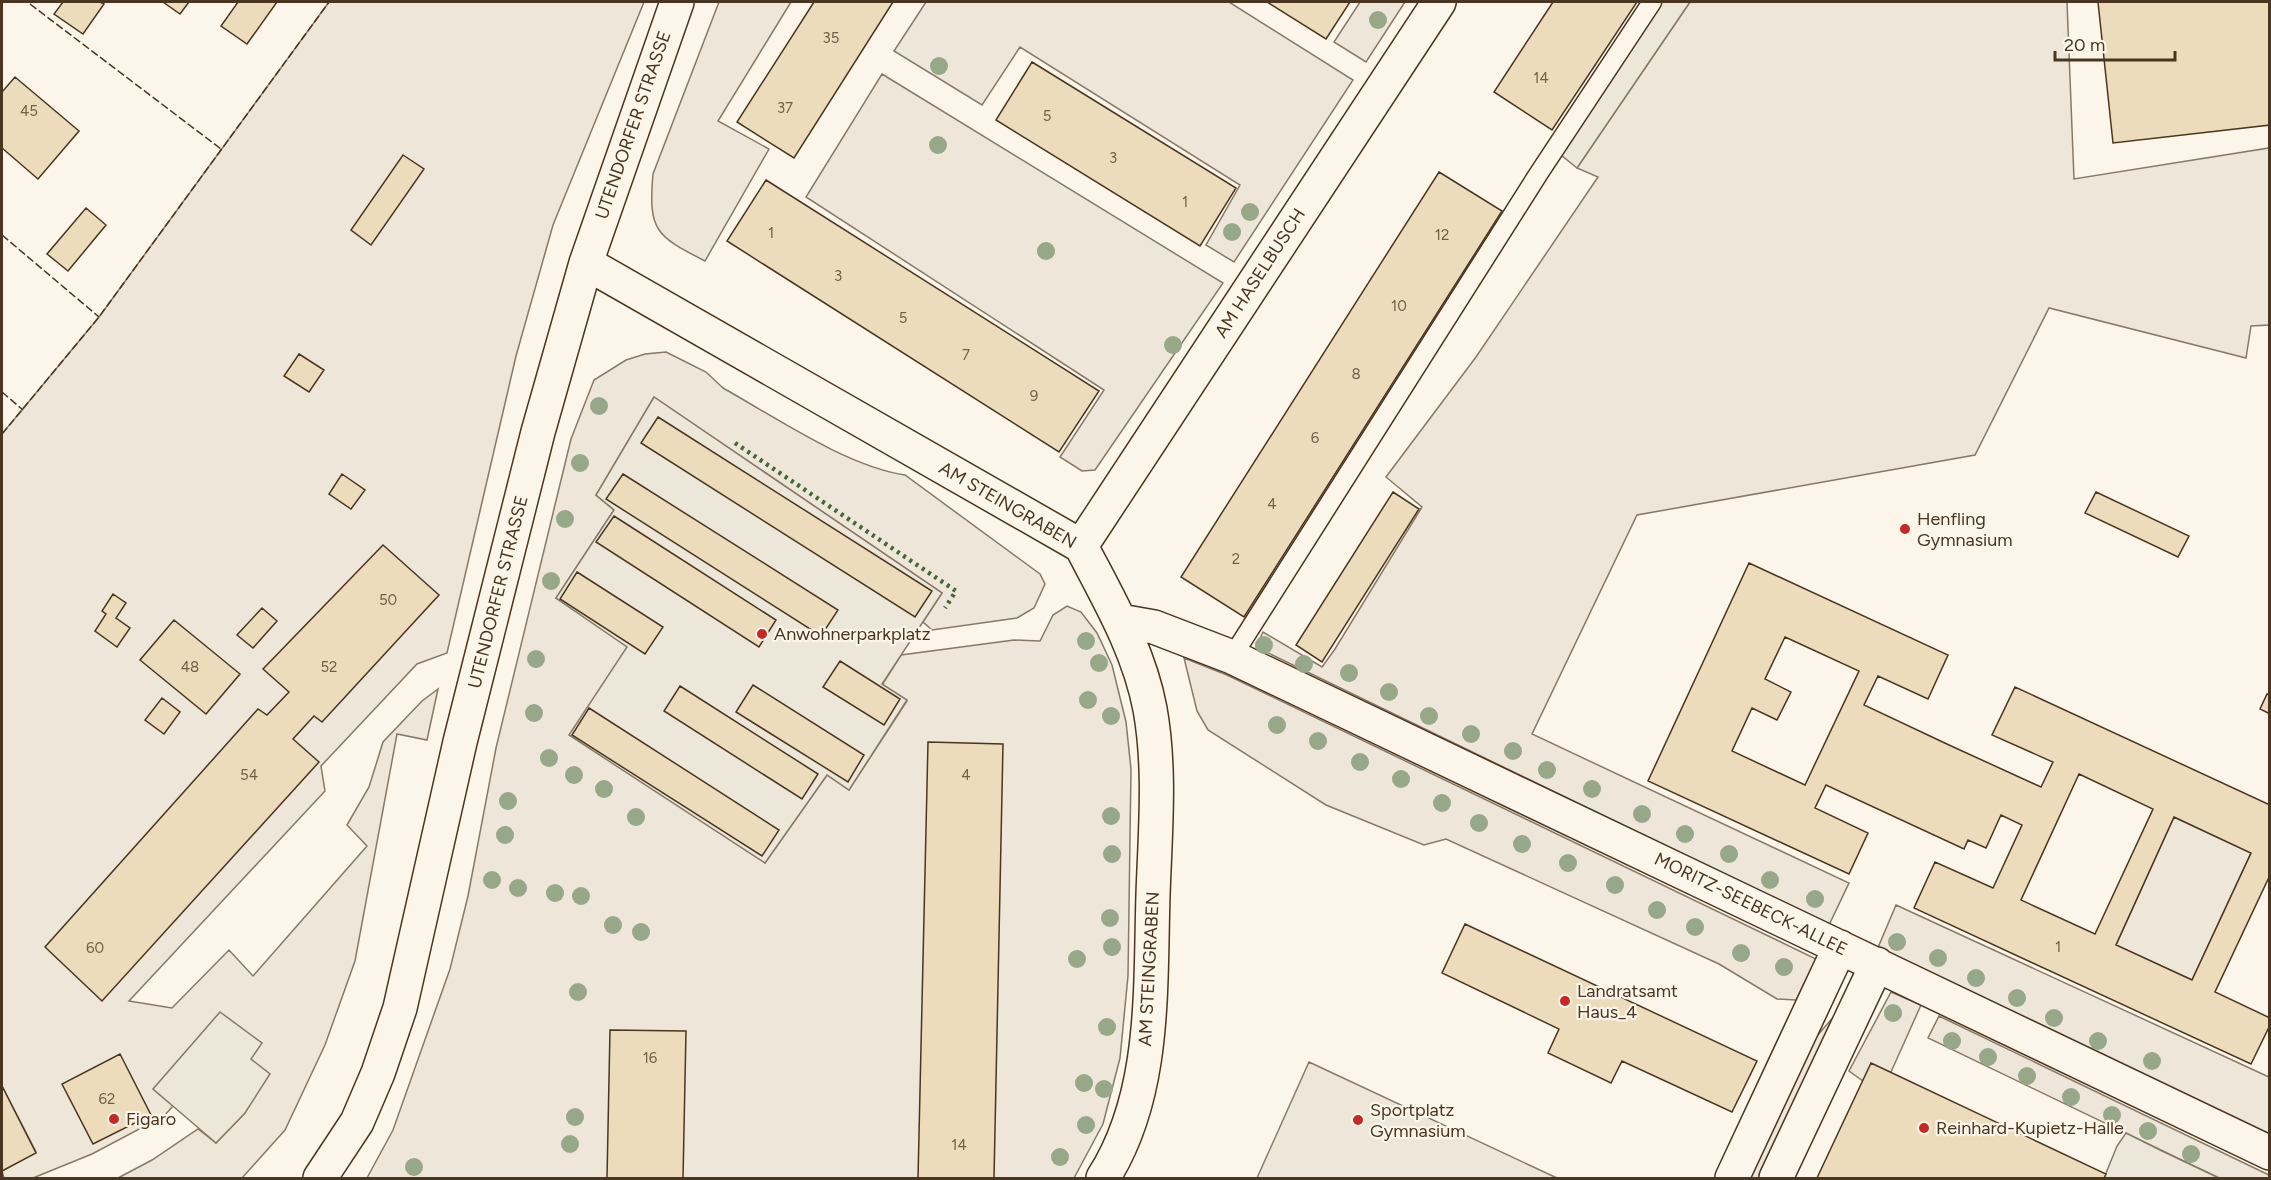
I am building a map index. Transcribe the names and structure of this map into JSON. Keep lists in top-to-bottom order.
{
  "streets": {
    "street": [
      "UTENDORFER STRASSE",
      "AM HASELBUSCH",
      "AM STEINGRABEN",
      "MORITZ-SEEBECK-ALLEE"
    ]
  },
  "crossings": [
    ["UTENDORFER STRASSE", "AM STEINGRABEN"],
    ["AM HASELBUSCH", "AM STEINGRABEN"],
    ["AM STEINGRABEN", "MORITZ-SEEBECK-ALLEE"]
  ],
  "places": [
    "Henfling Gymnasium",
    "Anwohnerparkplatz",
    "Landratsamt Haus_4",
    "Figaro",
    "Sportplatz Gymnasium",
    "Reinhard-Kupietz-Halle"
  ],
  "house_numbers": [
    "35",
    "14",
    "37",
    "45",
    "5",
    "3",
    "1",
    "1",
    "12",
    "3",
    "10",
    "5",
    "7",
    "8",
    "9",
    "6",
    "4",
    "2",
    "50",
    "48",
    "52",
    "54",
    "4",
    "1",
    "60",
    "16",
    "62",
    "14"
  ],
  "scale_bar": "20 m"
}
